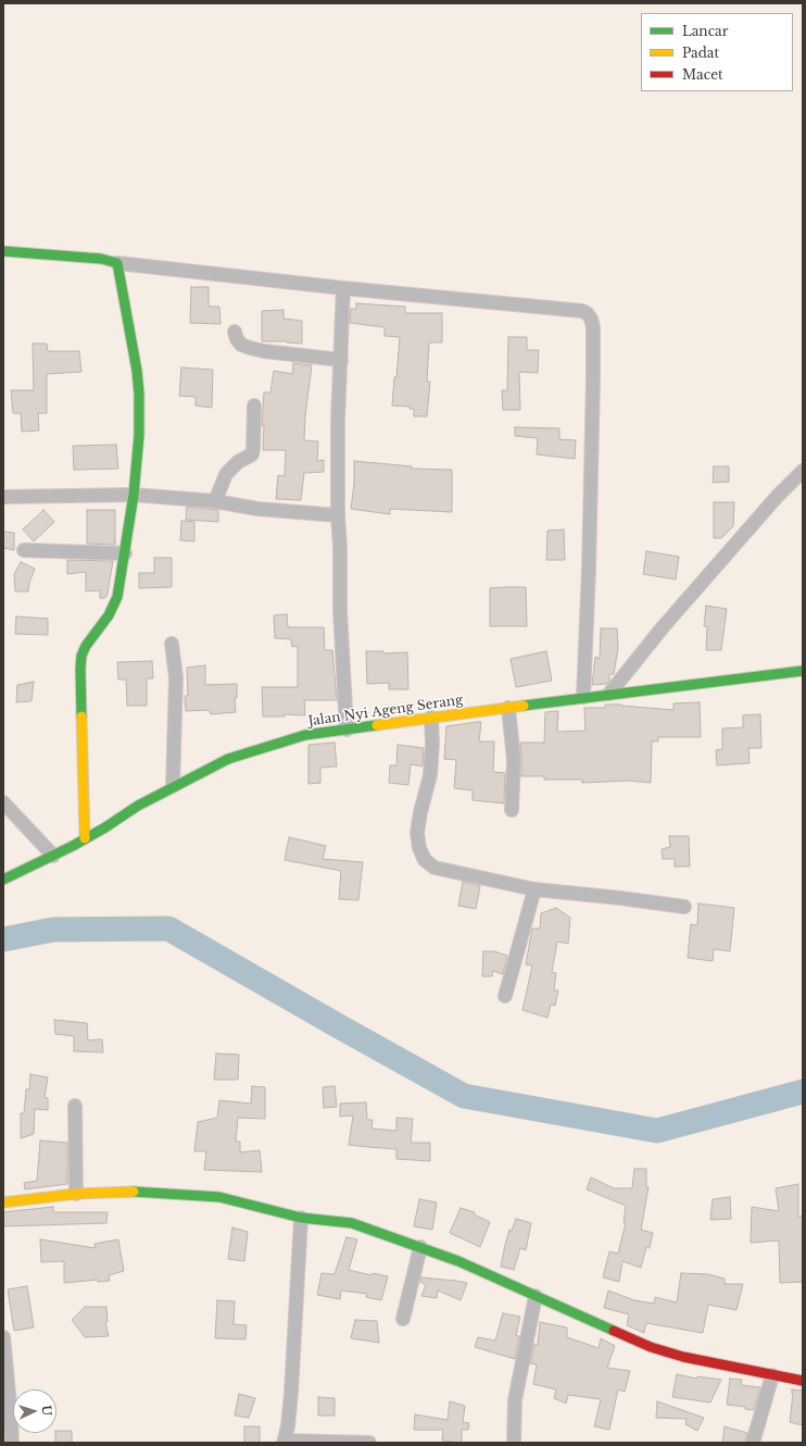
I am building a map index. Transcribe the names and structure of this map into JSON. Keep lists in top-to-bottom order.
{
  "streets": {
    "street": ["Jalan Nyi Ageng Serang"]
  },
  "legend": ["Lancar", "Padat", "Macet"],
  "north": "right"
}
